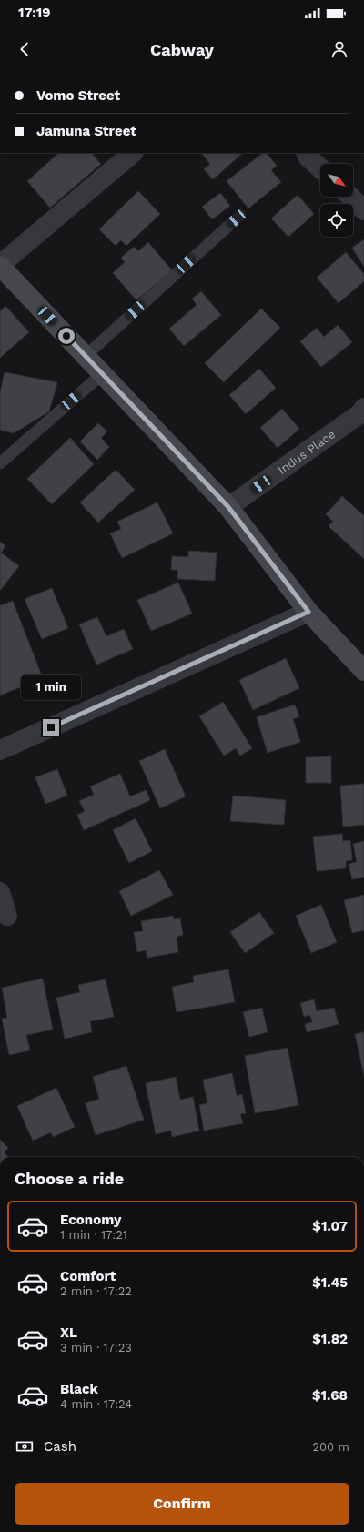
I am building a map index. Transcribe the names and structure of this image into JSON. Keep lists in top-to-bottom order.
{
  "streets": {
    "street": ["Indus Place"]
  },
  "north": "bottom right",
  "page": {
    "status": "17:19",
    "header": "Cabway",
    "banner": ["Vomo Street", "Jamuna Street"],
    "bubble": "1 min",
    "heading": "Choose a ride",
    "list": [
      {
        "name": "Economy",
        "note": "1 min · 17:21",
        "value": "$1.07"
      },
      {
        "name": "Comfort",
        "note": "2 min · 17:22",
        "value": "$1.45"
      },
      {
        "name": "XL",
        "note": "3 min · 17:23",
        "value": "$1.82"
      },
      {
        "name": "Black",
        "note": "4 min · 17:24",
        "value": "$1.68"
      }
    ],
    "pay": ["Cash", "200 m"],
    "buttons": "Confirm"
  }
}
